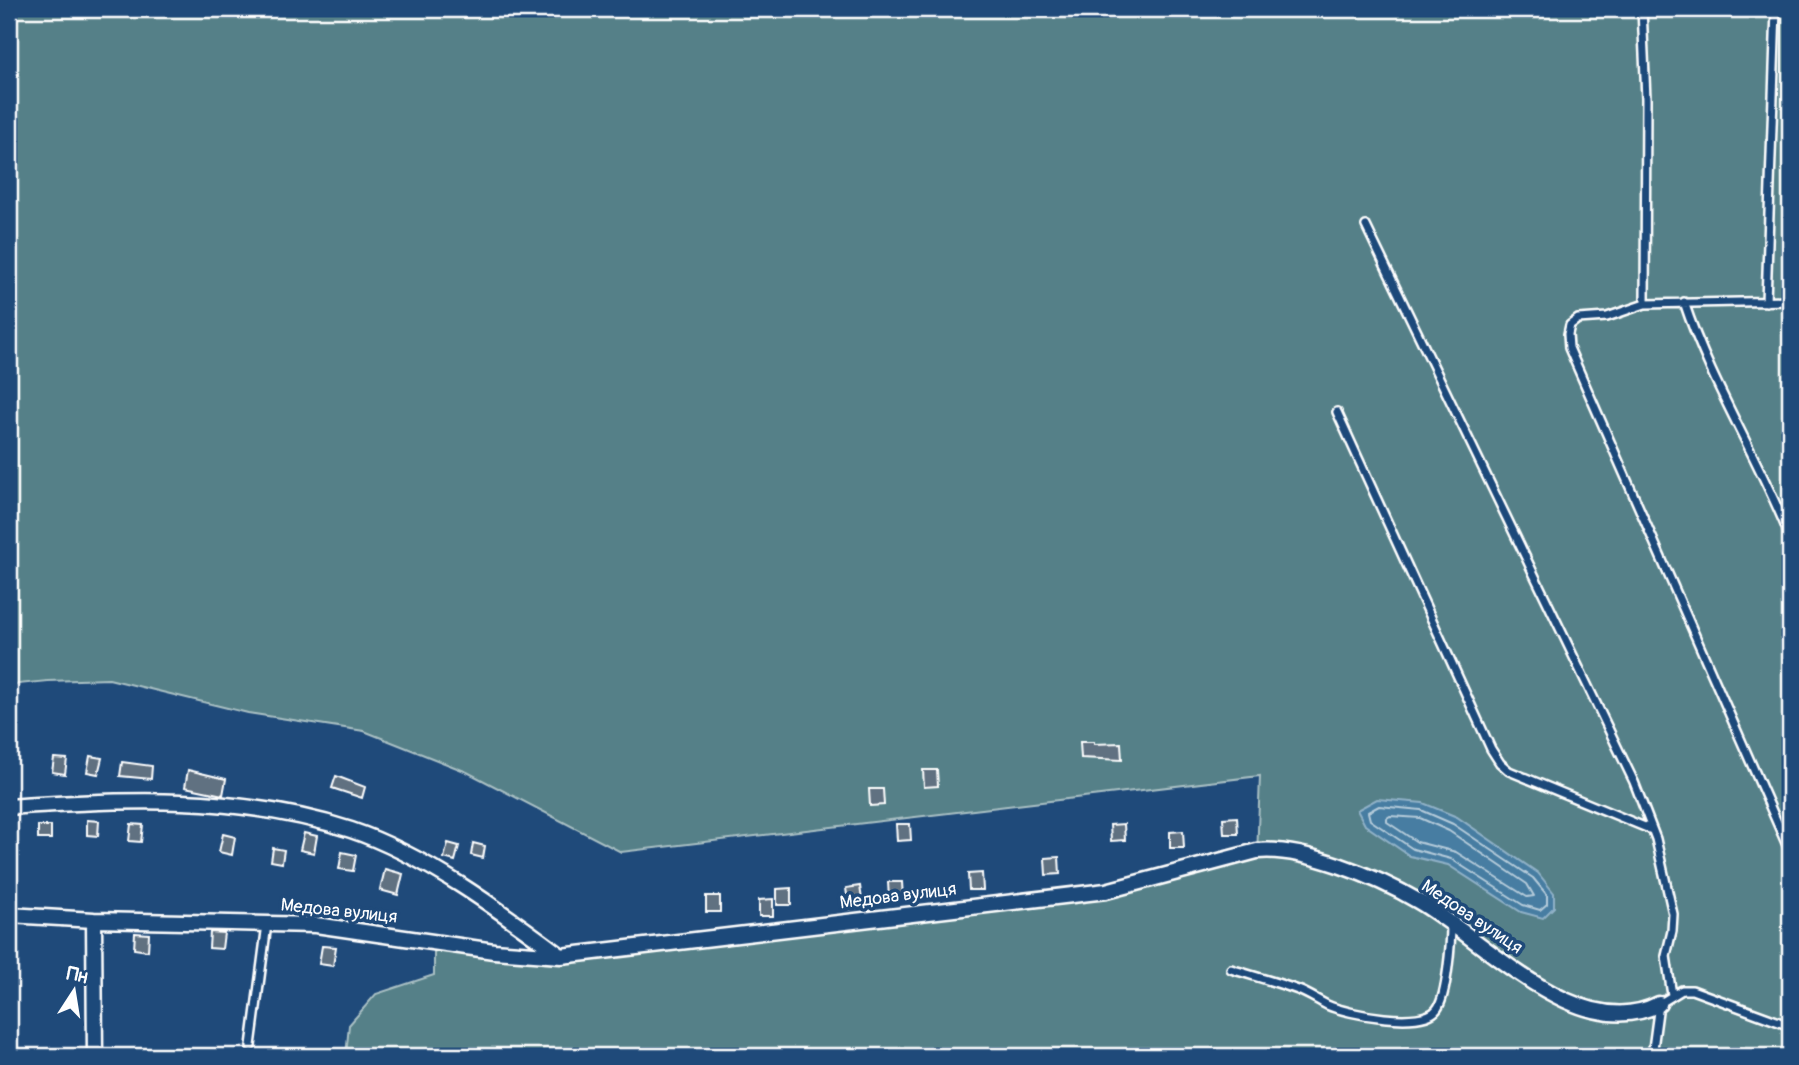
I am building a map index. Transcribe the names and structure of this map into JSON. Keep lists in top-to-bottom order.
{
  "streets": {
    "street": ["Медова вулиця"]
  },
  "north": "top"
}
